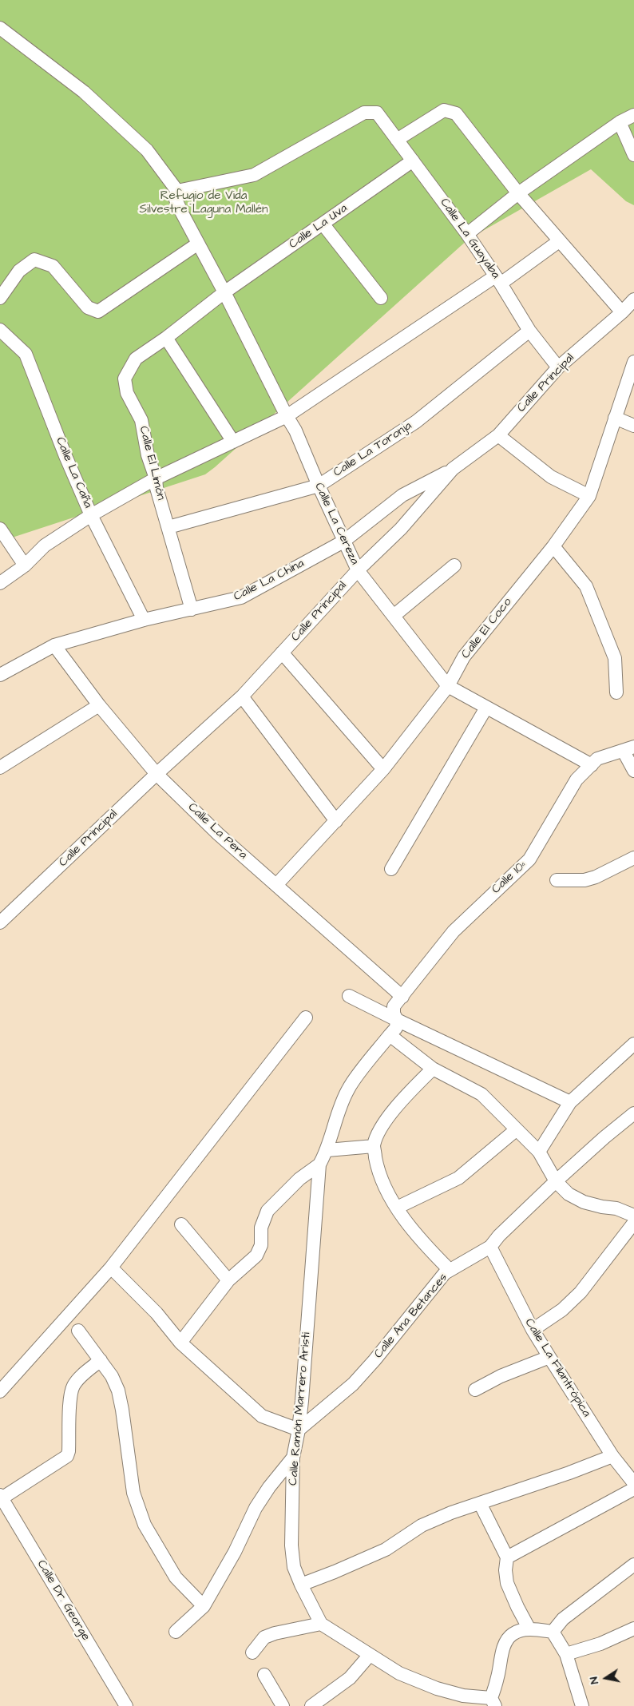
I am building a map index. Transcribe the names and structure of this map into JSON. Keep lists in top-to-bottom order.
{
  "streets": {
    "street": [
      "Calle La Uva",
      "Calle La Guayaba",
      "Calle Principal",
      "Calle La Toronja",
      "Calle El Limón",
      "Calle La Caña",
      "Calle La Cereza",
      "Calle La China",
      "Calle El Coco",
      "Calle La Pera",
      "Calle 10ª",
      "Calle Ana Betances",
      "Calle La Filantrópica",
      "Calle Ramón Marrero Aristi",
      "Calle Dr. George"
    ]
  },
  "crossings": [
    ["Calle La Uva", "Calle La Guayaba"],
    ["Calle La Uva", "Calle El Limón"],
    ["Calle La Uva", "Calle La Cereza"],
    ["Calle La Guayaba", "Calle Principal"],
    ["Calle La Guayaba", "Calle La Toronja"],
    ["Calle La Guayaba", "Calle La Cereza"],
    ["Calle Principal", "Calle La Cereza"],
    ["Calle Principal", "Calle La China"],
    ["Calle Principal", "Calle La Pera"],
    ["Calle La Toronja", "Calle El Limón"],
    ["Calle La Toronja", "Calle La Cereza"],
    ["Calle El Limón", "Calle La Cereza"],
    ["Calle El Limón", "Calle La China"],
    ["Calle La Caña", "Calle La China"],
    ["Calle La Cereza", "Calle La China"],
    ["Calle La Cereza", "Calle El Coco"],
    ["Calle La Cereza", "Calle 10ª"],
    ["Calle La China", "Calle La Pera"],
    ["Calle El Coco", "Calle La Pera"],
    ["Calle La Pera", "Calle 10ª"],
    ["Calle 10ª", "Calle Ramón Marrero Aristi"],
    ["Calle Ana Betances", "Calle La Filantrópica"],
    ["Calle Ana Betances", "Calle Ramón Marrero Aristi"]
  ],
  "parks": ["Refugio de Vida Silvestre Laguna Mallén"],
  "north": "left"
}
